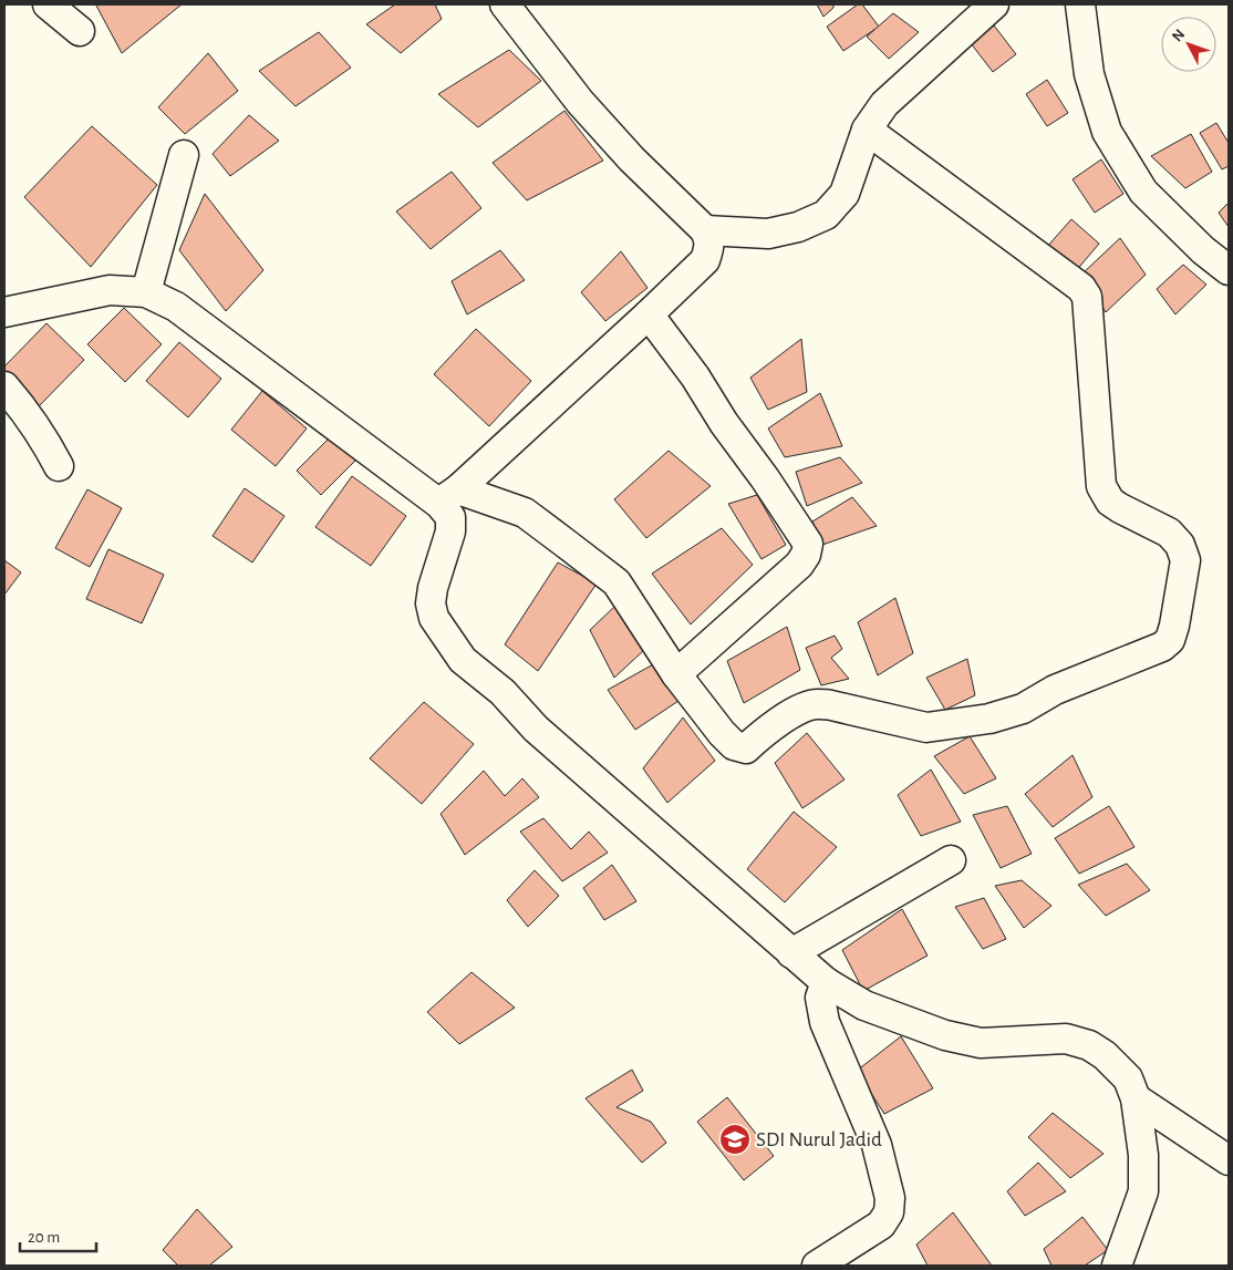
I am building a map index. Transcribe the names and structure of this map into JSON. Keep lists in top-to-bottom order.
{
  "places": {
    "school or university": ["SDI Nurul Jadid"]
  },
  "scale_bar": "20 m",
  "north": "top left"
}
